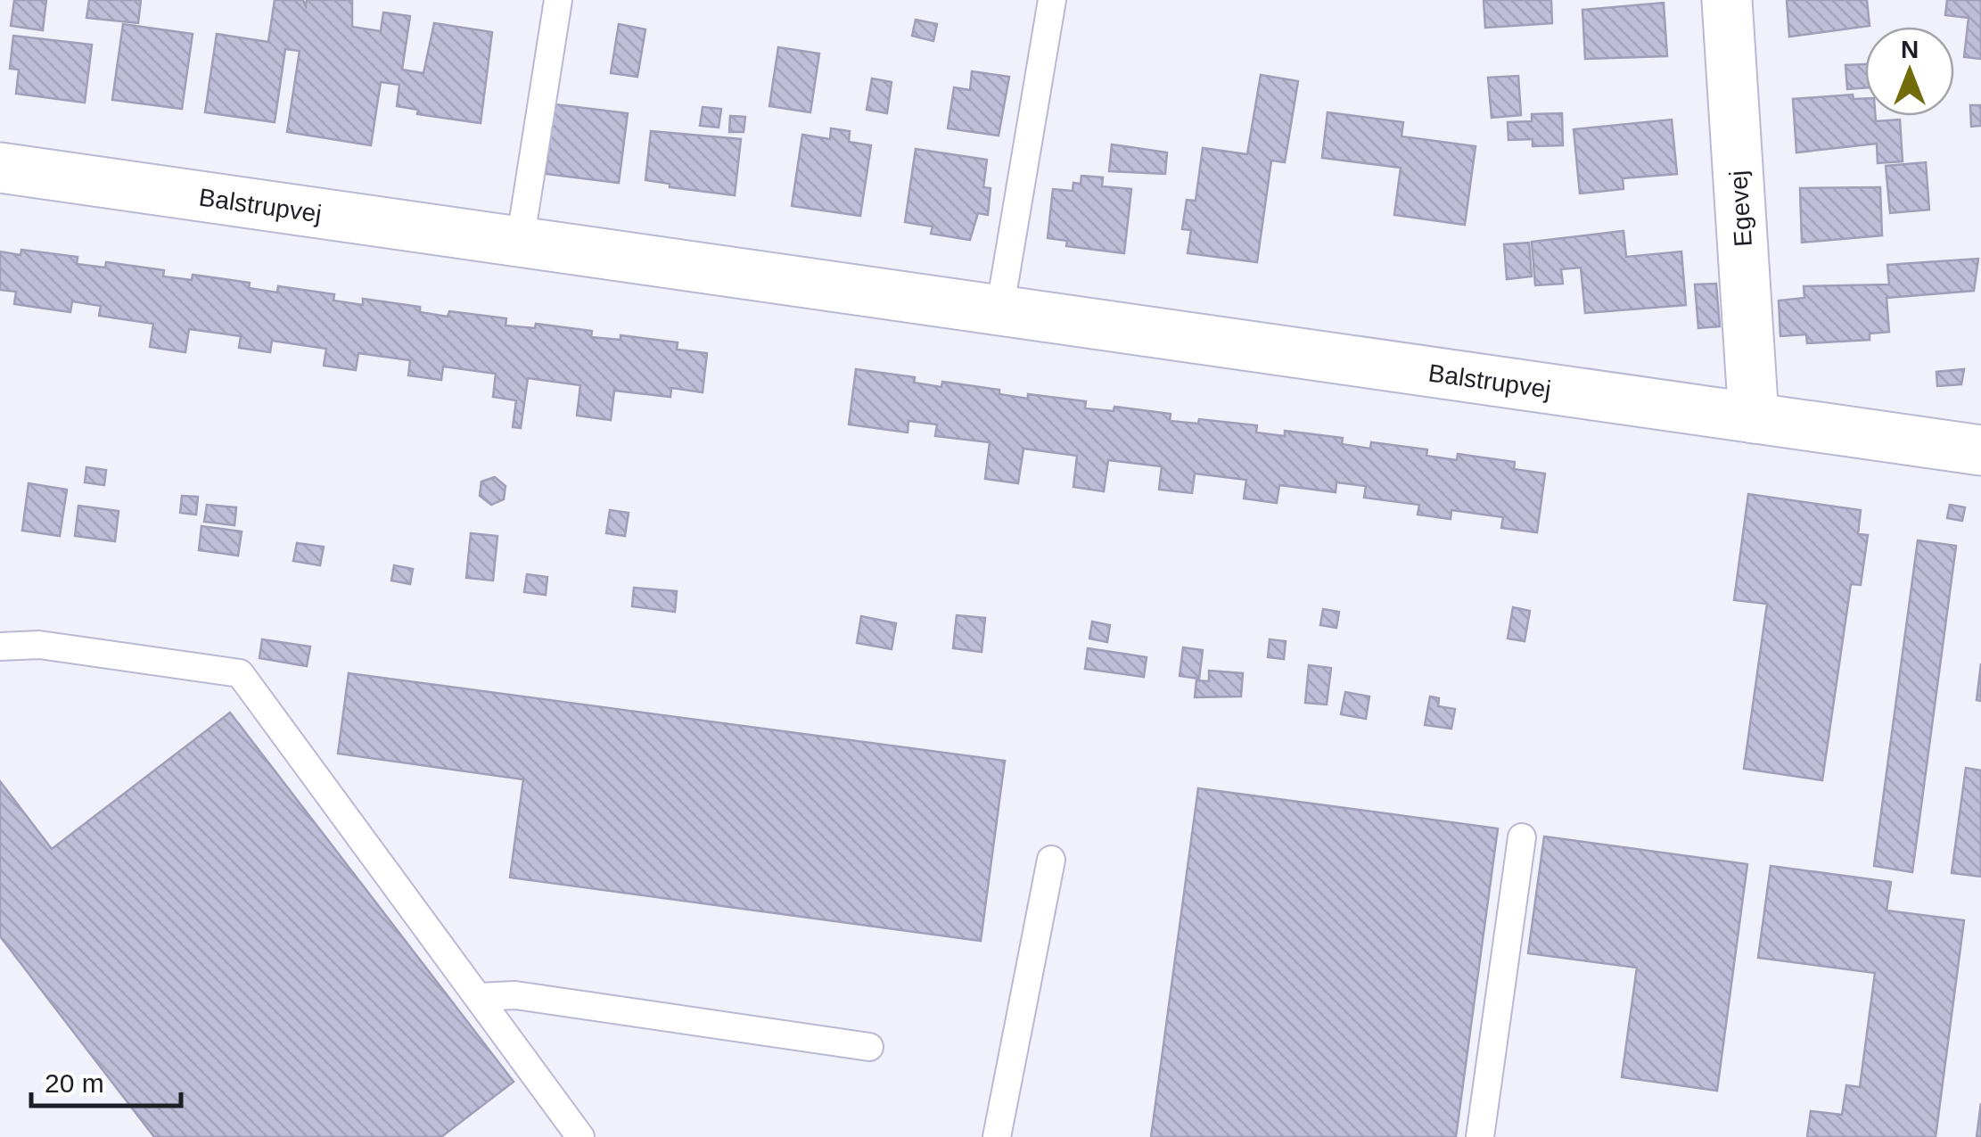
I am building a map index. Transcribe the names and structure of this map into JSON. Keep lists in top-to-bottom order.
{
  "streets": {
    "street": ["Balstrupvej", "Egevej"]
  },
  "crossings": [
    ["Balstrupvej", "Egevej"]
  ],
  "scale_bar": "20 m",
  "north": "top"
}
